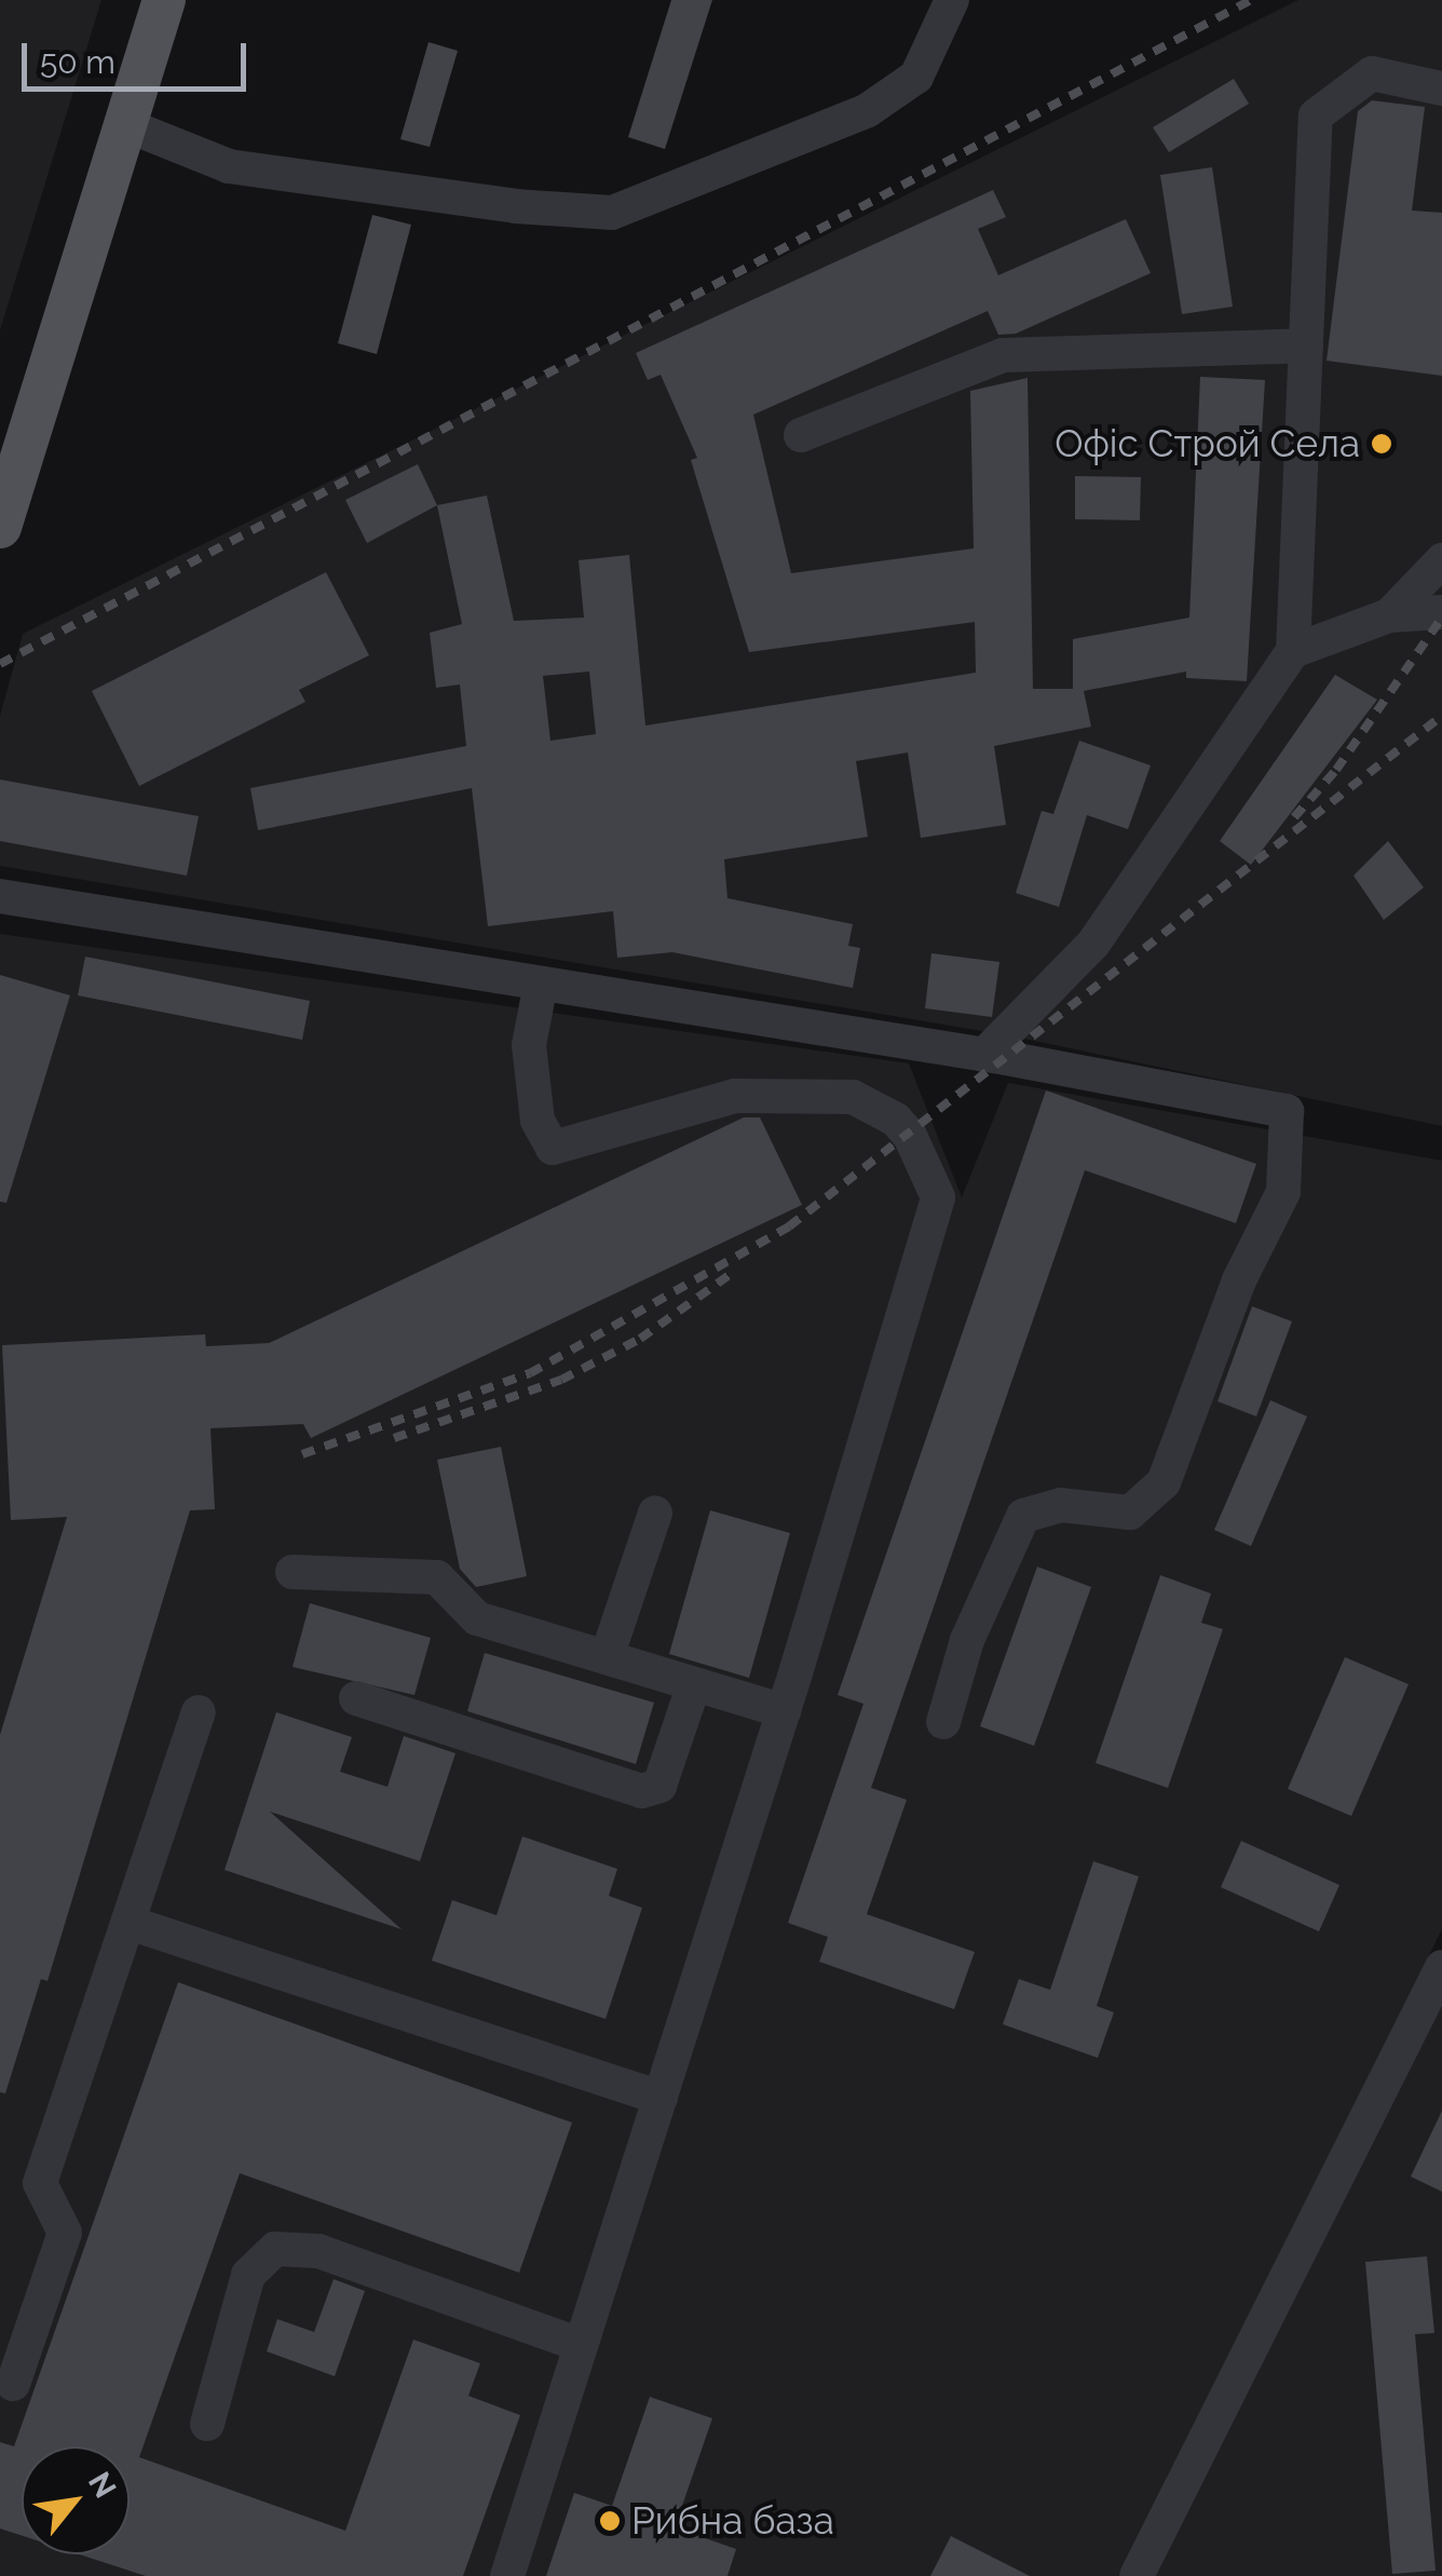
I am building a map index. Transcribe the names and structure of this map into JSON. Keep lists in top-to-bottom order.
{
  "places": ["Офіс Строй Села", "Рибна база"],
  "scale_bar": "50 m",
  "north": "top right"
}
